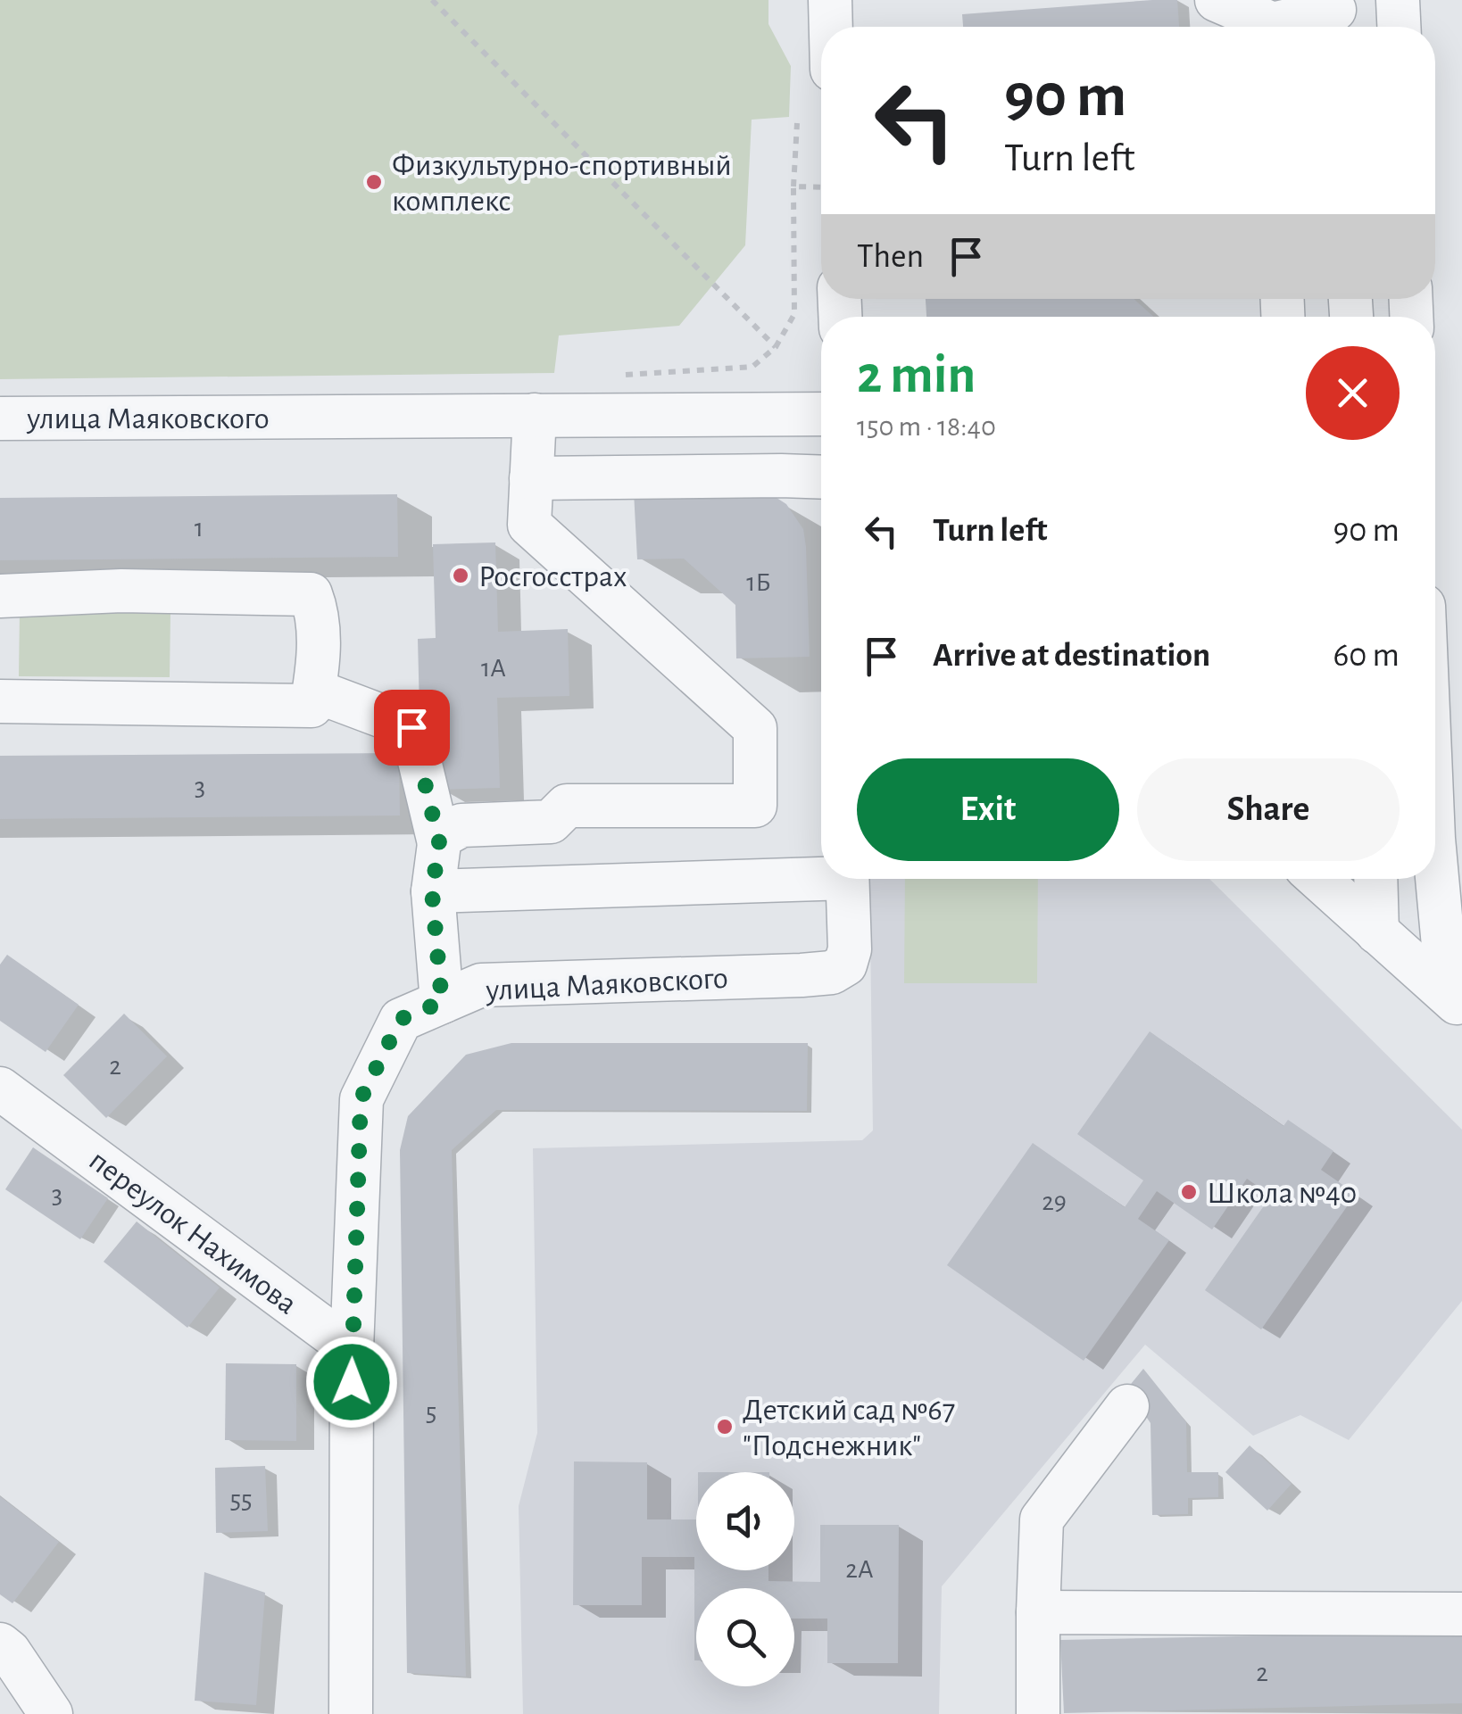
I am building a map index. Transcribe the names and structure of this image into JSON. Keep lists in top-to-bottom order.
{
  "streets": {
    "street": ["улица Маяковского", "переулок Нахимова"]
  },
  "crossings": [
    ["улица Маяковского", "переулок Нахимова"]
  ],
  "places": [
    "Физкультурно-спортивный комплекс",
    "Росгосстрах",
    "Школа №40",
    "Детский сад №67 \"Подснежник\""
  ],
  "house_numbers": [
    "1",
    "1Б",
    "1А",
    "3",
    "2",
    "3",
    "29",
    "5",
    "55",
    "2А",
    "2"
  ],
  "page": {
    "turn": ["90 m", "Turn left"],
    "then": "Then",
    "heading": ["2 min", "150 m · 18:40"],
    "list": [
      {
        "name": "Turn left",
        "value": "90 m"
      },
      {
        "name": "Arrive at destination",
        "value": "60 m"
      }
    ],
    "buttons": ["Exit", "Share"]
  }
}
